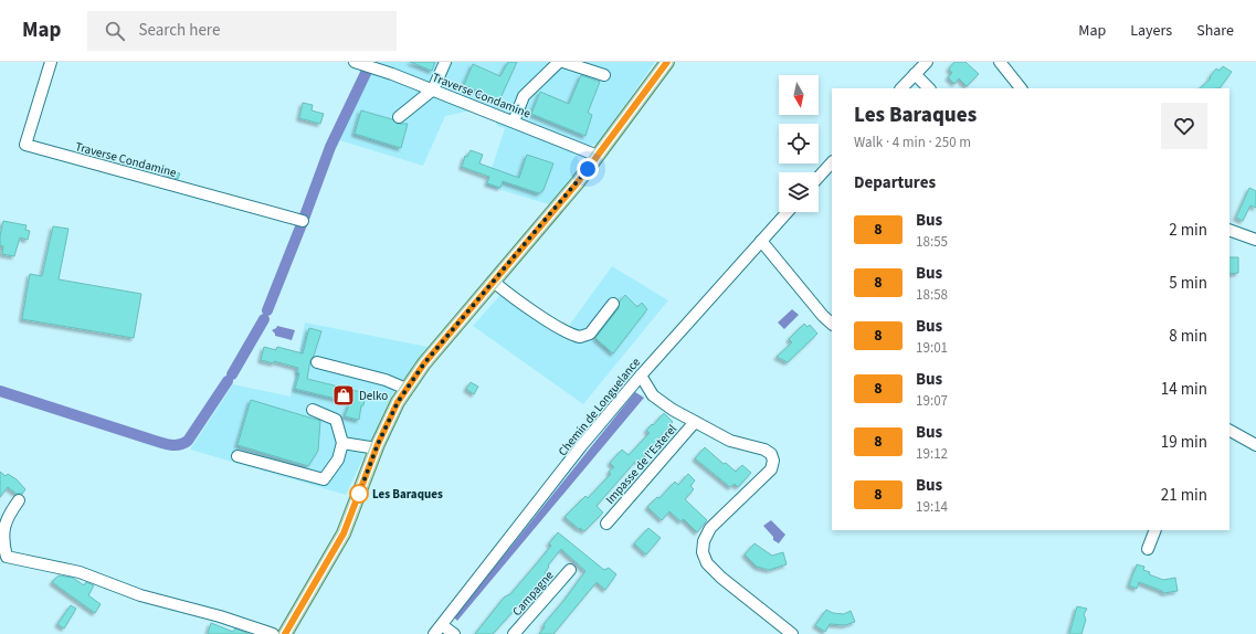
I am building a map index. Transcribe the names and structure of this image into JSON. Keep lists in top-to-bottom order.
{
  "streets": {
    "street": [
      "Traverse Condamine",
      "Chemin de Longuelance",
      "Impasse de l'Esterel",
      "Campagne"
    ]
  },
  "places": {
    "shop": ["Delko"],
    "other": ["Les Baraques"]
  },
  "lines": ["bus line 8"],
  "north": "bottom",
  "page": {
    "header": "Map",
    "search": "Search here",
    "nav": ["Map", "Layers", "Share"],
    "heading": [
      ["Les Baraques", "Walk · 4 min · 250 m"],
      "Departures"
    ],
    "list": [
      {
        "mark": "8",
        "name": "Bus",
        "note": "18:55",
        "value": "2 min"
      },
      {
        "mark": "8",
        "name": "Bus",
        "note": "18:58",
        "value": "5 min"
      },
      {
        "mark": "8",
        "name": "Bus",
        "note": "19:01",
        "value": "8 min"
      },
      {
        "mark": "8",
        "name": "Bus",
        "note": "19:07",
        "value": "14 min"
      },
      {
        "mark": "8",
        "name": "Bus",
        "note": "19:12",
        "value": "19 min"
      },
      {
        "mark": "8",
        "name": "Bus",
        "note": "19:14",
        "value": "21 min"
      }
    ]
  }
}
